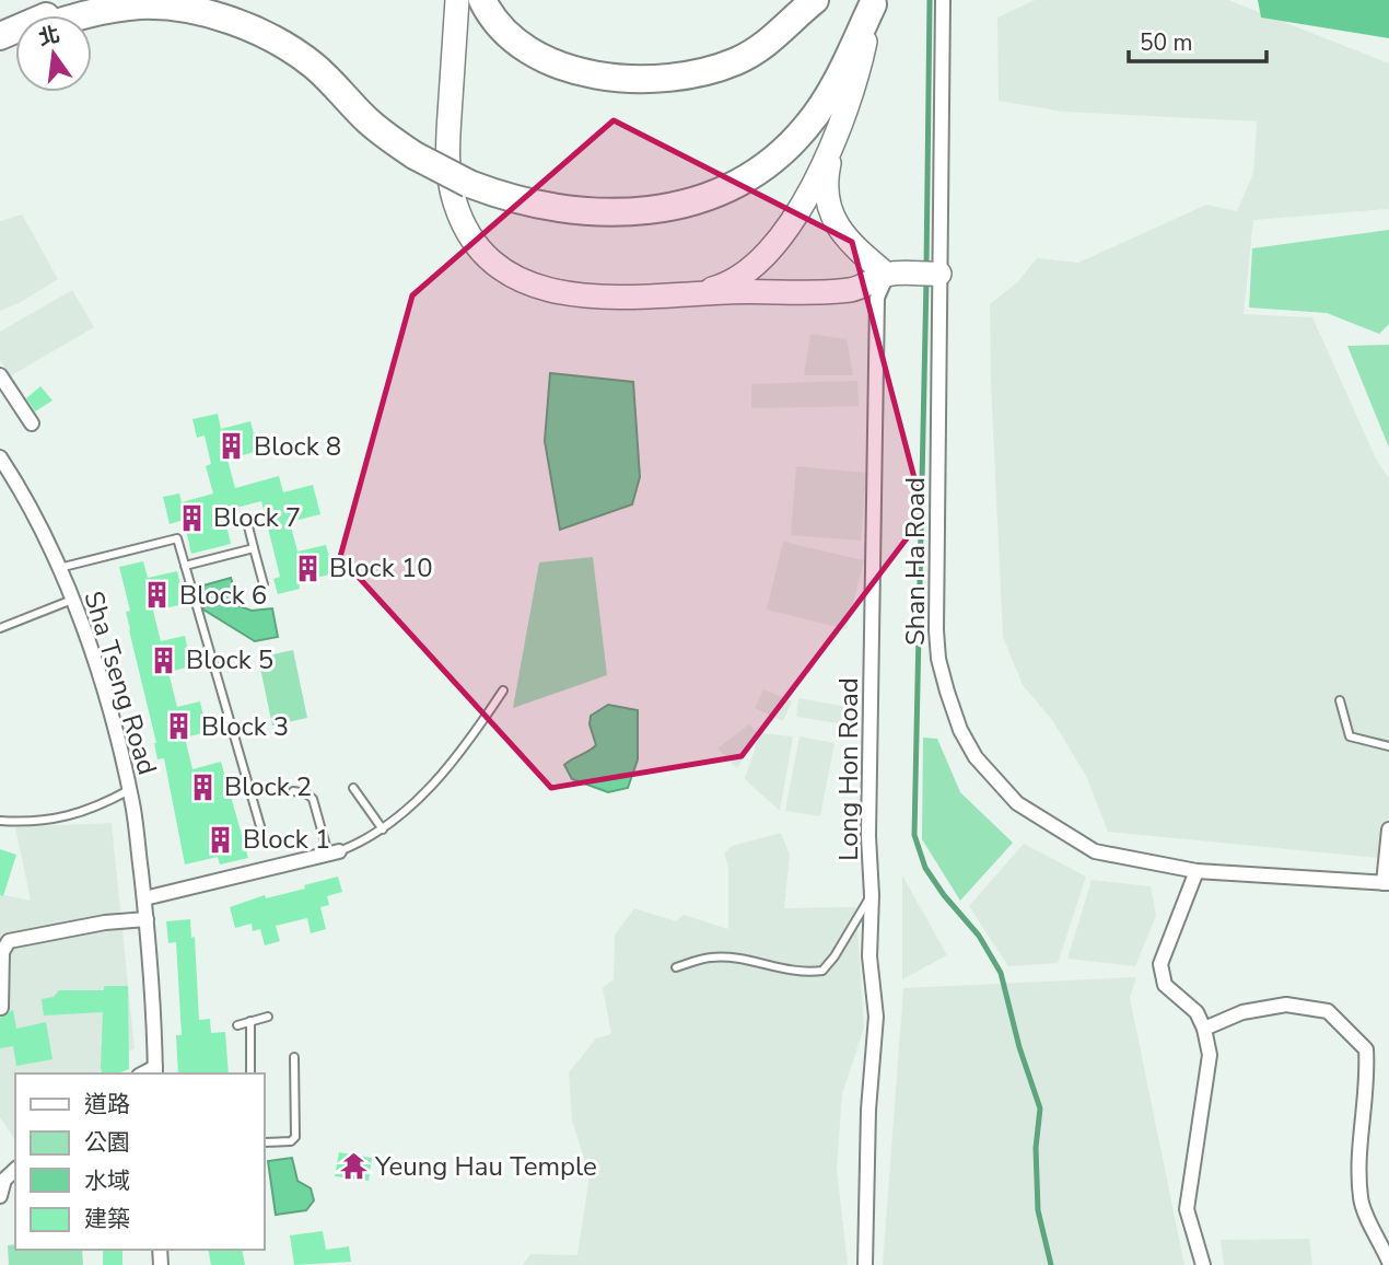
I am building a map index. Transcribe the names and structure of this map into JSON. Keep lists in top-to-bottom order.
{
  "streets": {
    "street": ["Shan Ha Road", "Sha Tseng Road", "Long Hon Road"]
  },
  "places": {
    "building": [
      "Block 8",
      "Block 7",
      "Block 10",
      "Block 6",
      "Block 5",
      "Block 3",
      "Block 2",
      "Block 1"
    ],
    "temple": ["Yeung Hau Temple"]
  },
  "legend": [
    "道路",
    "公園",
    "水域",
    "建築"
  ],
  "scale_bar": "50 m",
  "north": "top"
}
